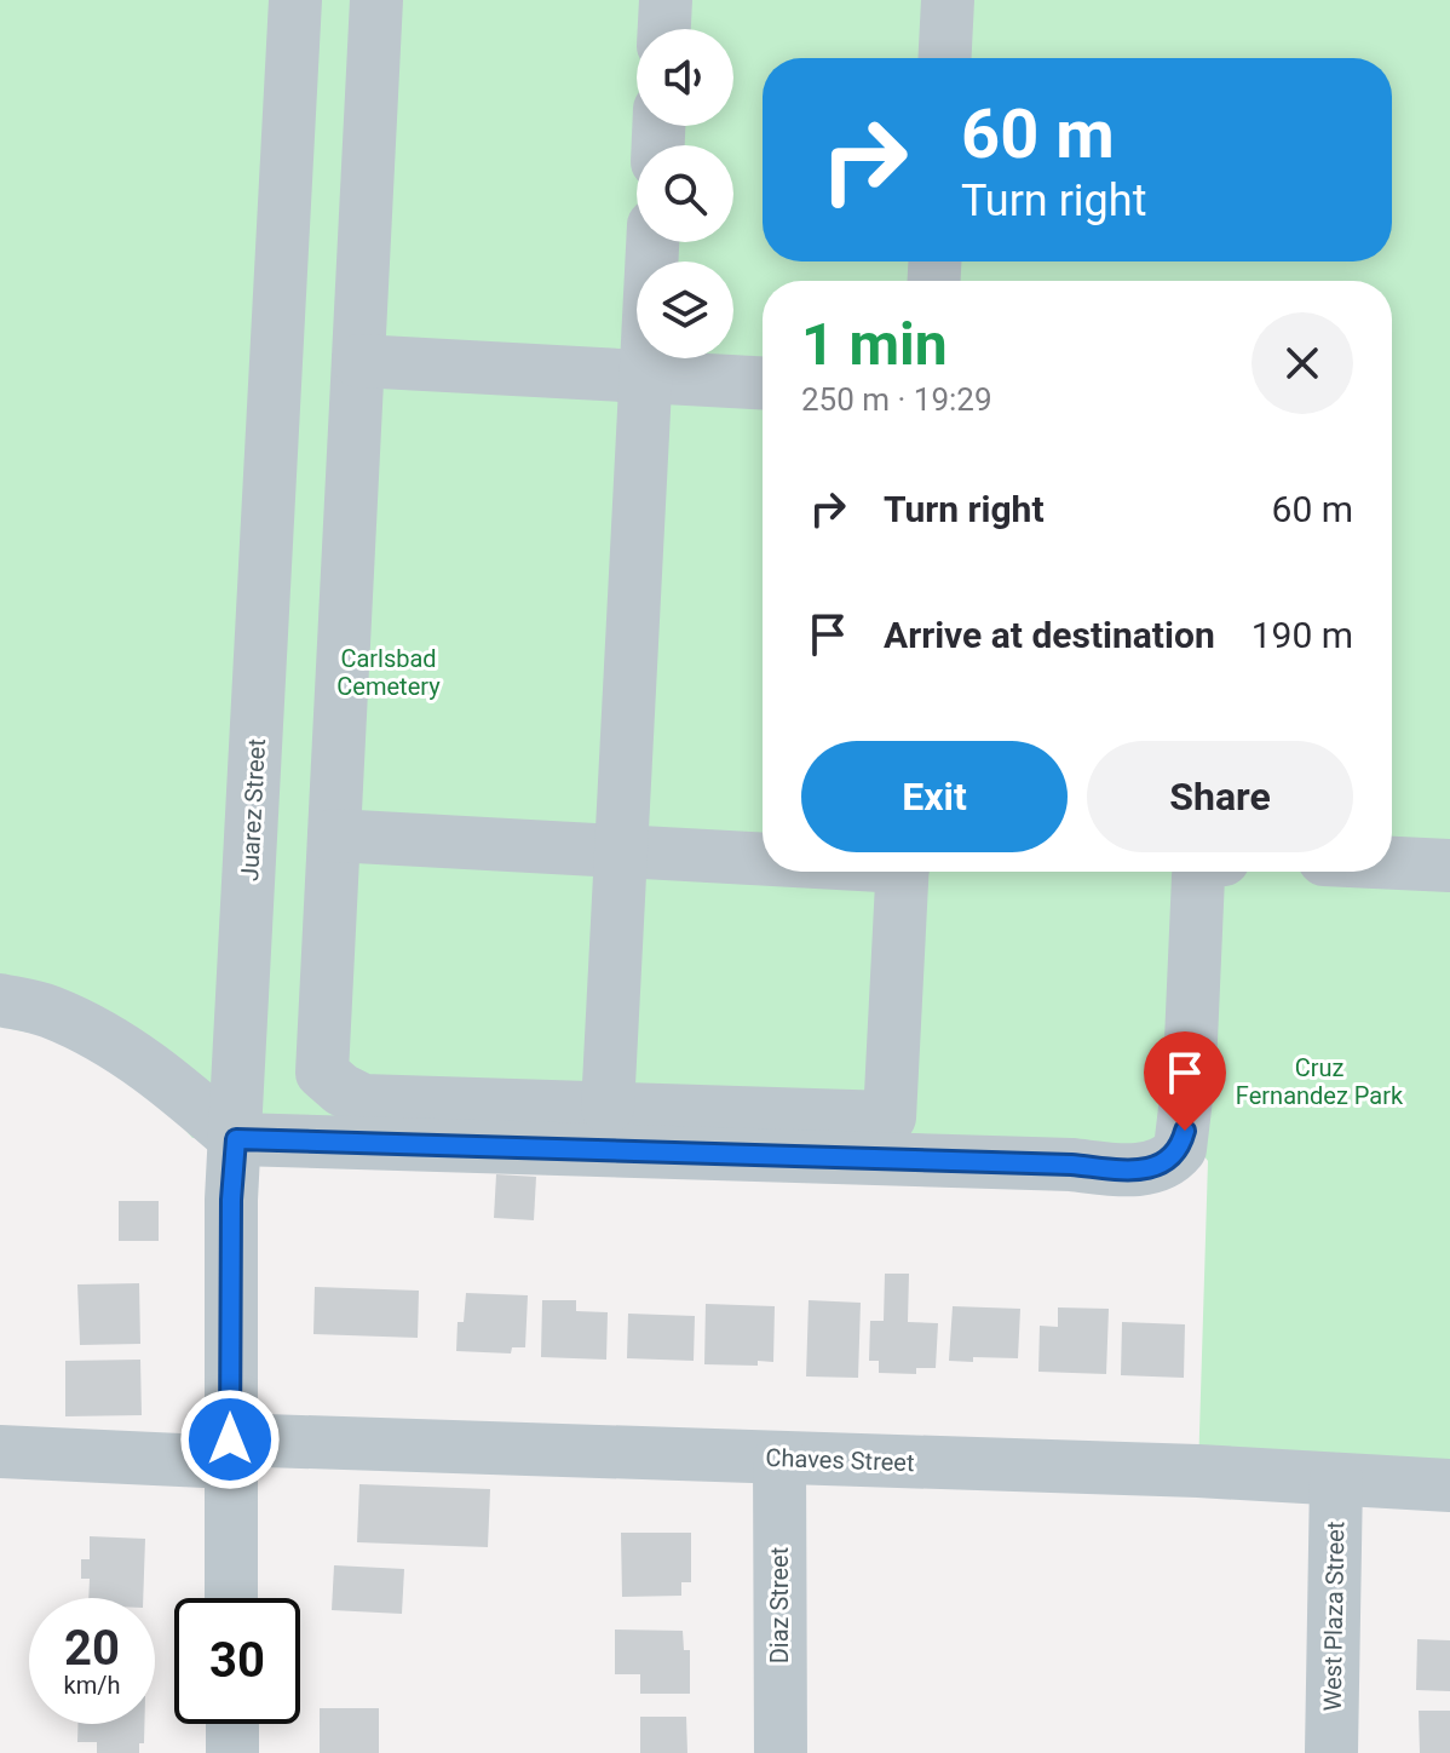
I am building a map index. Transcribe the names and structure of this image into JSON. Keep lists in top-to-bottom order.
{
  "streets": {
    "street": [
      "Juarez Street",
      "Chaves Street",
      "Diaz Street",
      "West Plaza Street"
    ]
  },
  "crossings": [
    ["Juarez Street", "Chaves Street"],
    ["Chaves Street", "Diaz Street"],
    ["Chaves Street", "West Plaza Street"]
  ],
  "parks": ["Carlsbad Cemetery", "Cruz Fernandez Park"],
  "page": {
    "turn": ["60 m", "Turn right"],
    "heading": ["1 min", "250 m · 19:29"],
    "list": [
      {
        "name": "Turn right",
        "value": "60 m"
      },
      {
        "name": "Arrive at destination",
        "value": "190 m"
      }
    ],
    "buttons": ["Exit", "Share"],
    "speed": "20 km/h",
    "limit": "30"
  }
}
